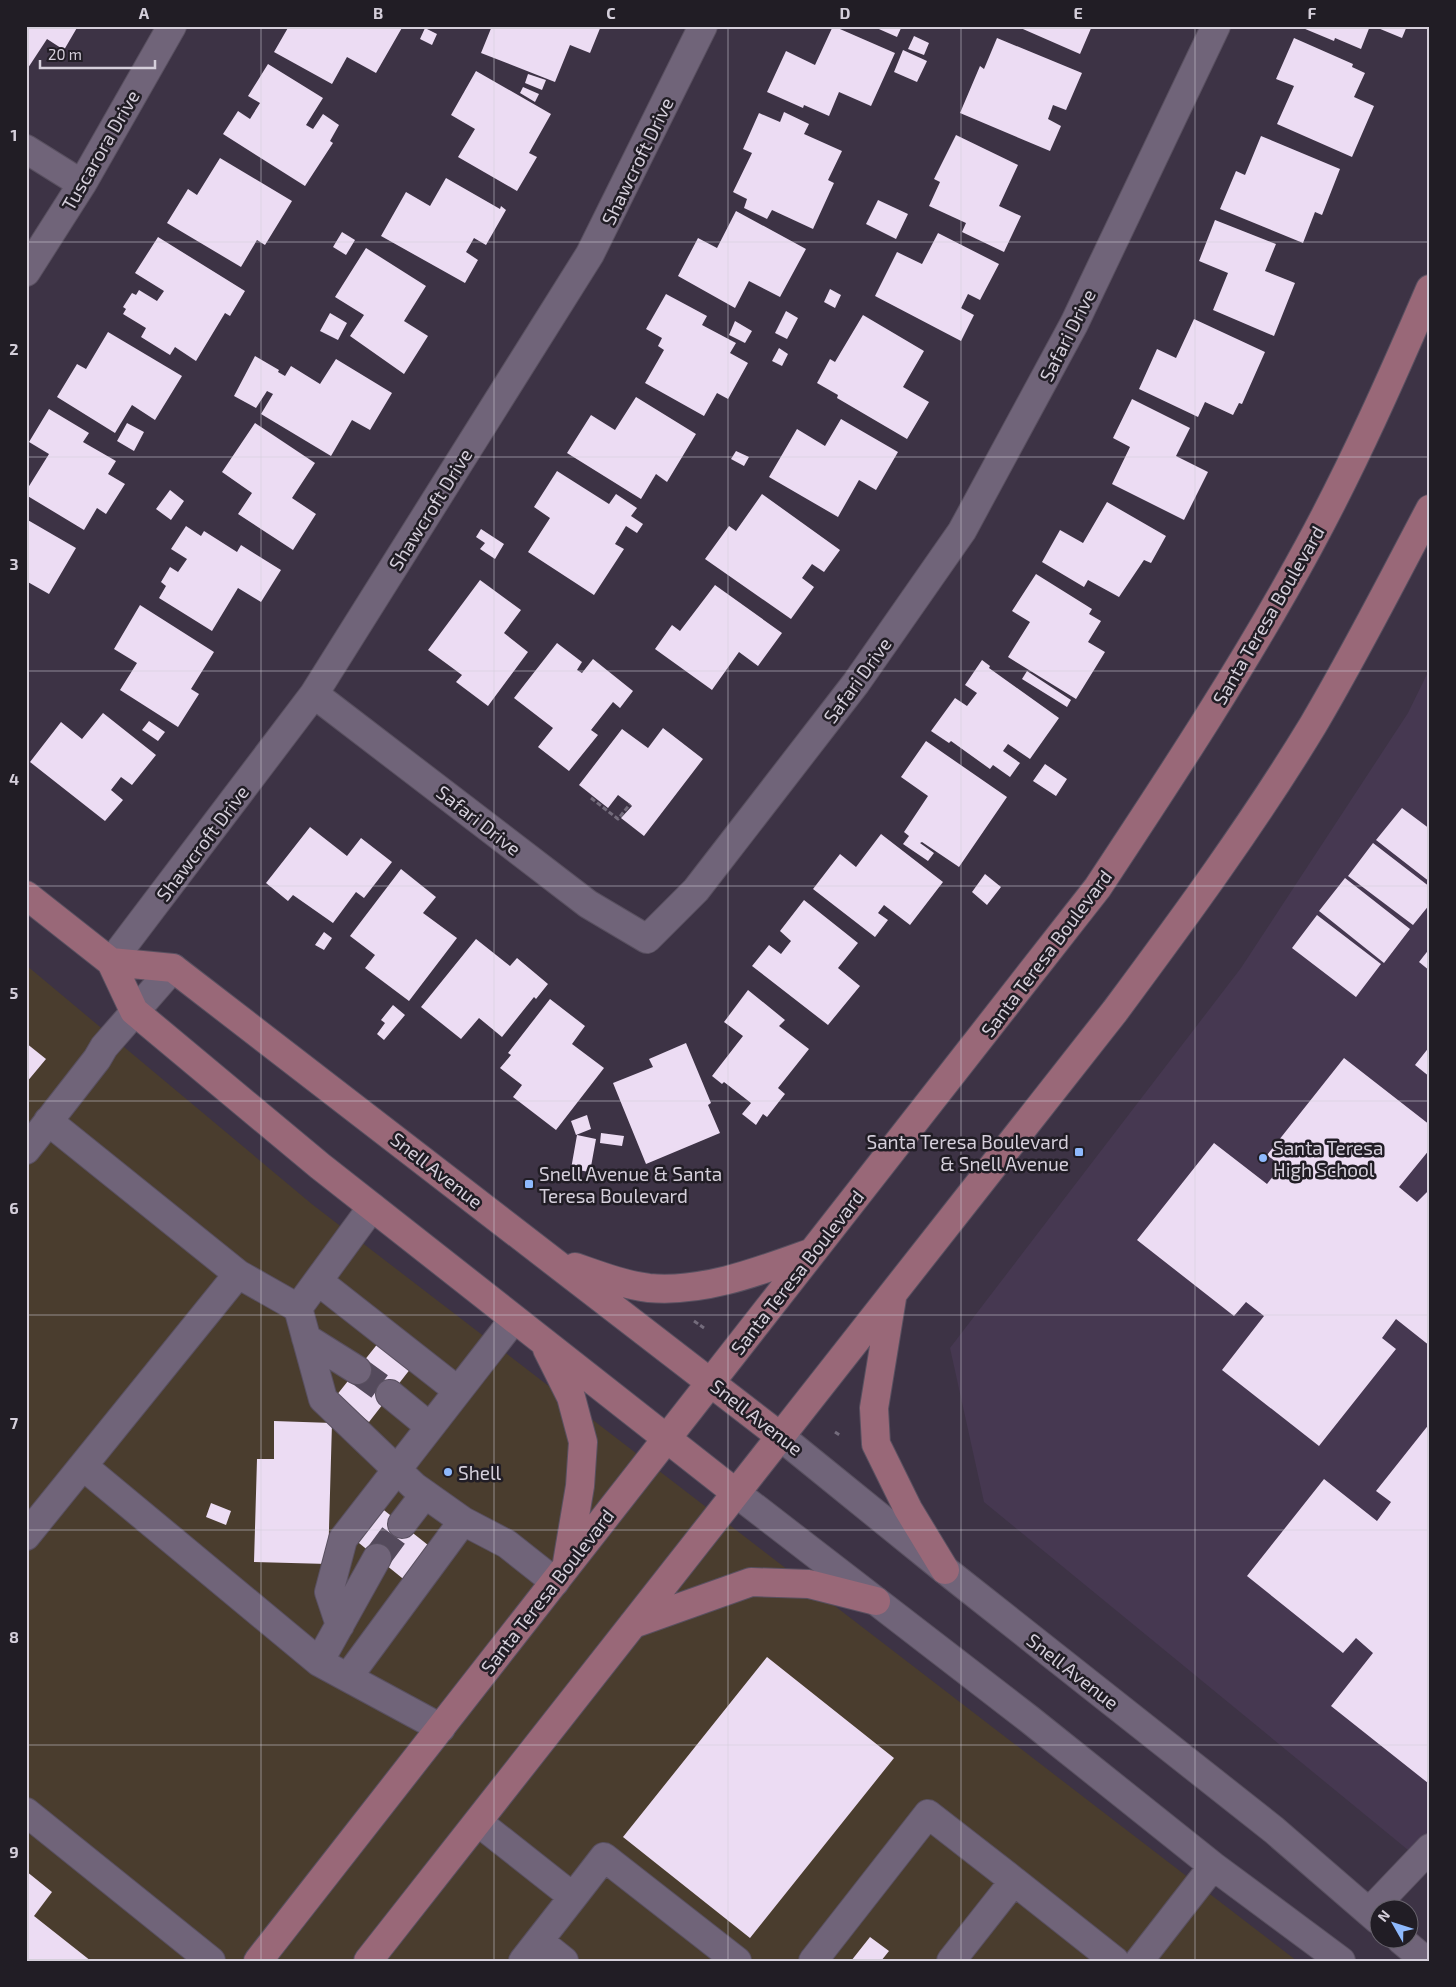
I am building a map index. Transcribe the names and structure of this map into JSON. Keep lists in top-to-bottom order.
{
  "streets": {
    "main road": ["Santa Teresa Boulevard", "Snell Avenue"],
    "street": ["Tuscarora Drive", "Shawcroft Drive", "Safari Drive"]
  },
  "crossings": [
    ["Shawcroft Drive", "Safari Drive"],
    ["Santa Teresa Boulevard", "Snell Avenue"]
  ],
  "places": {
    "transit": ["Santa Teresa Boulevard & Snell Avenue", "Snell Avenue & Santa Teresa Boulevard"],
    "other": ["Santa Teresa High School", "Shell"]
  },
  "scale_bar": "20 m",
  "north": "top left",
  "grid": {
    "columns": [
      "A",
      "B",
      "C",
      "D",
      "E",
      "F"
    ],
    "rows": [
      "1",
      "2",
      "3",
      "4",
      "5",
      "6",
      "7",
      "8",
      "9"
    ]
  }
}
